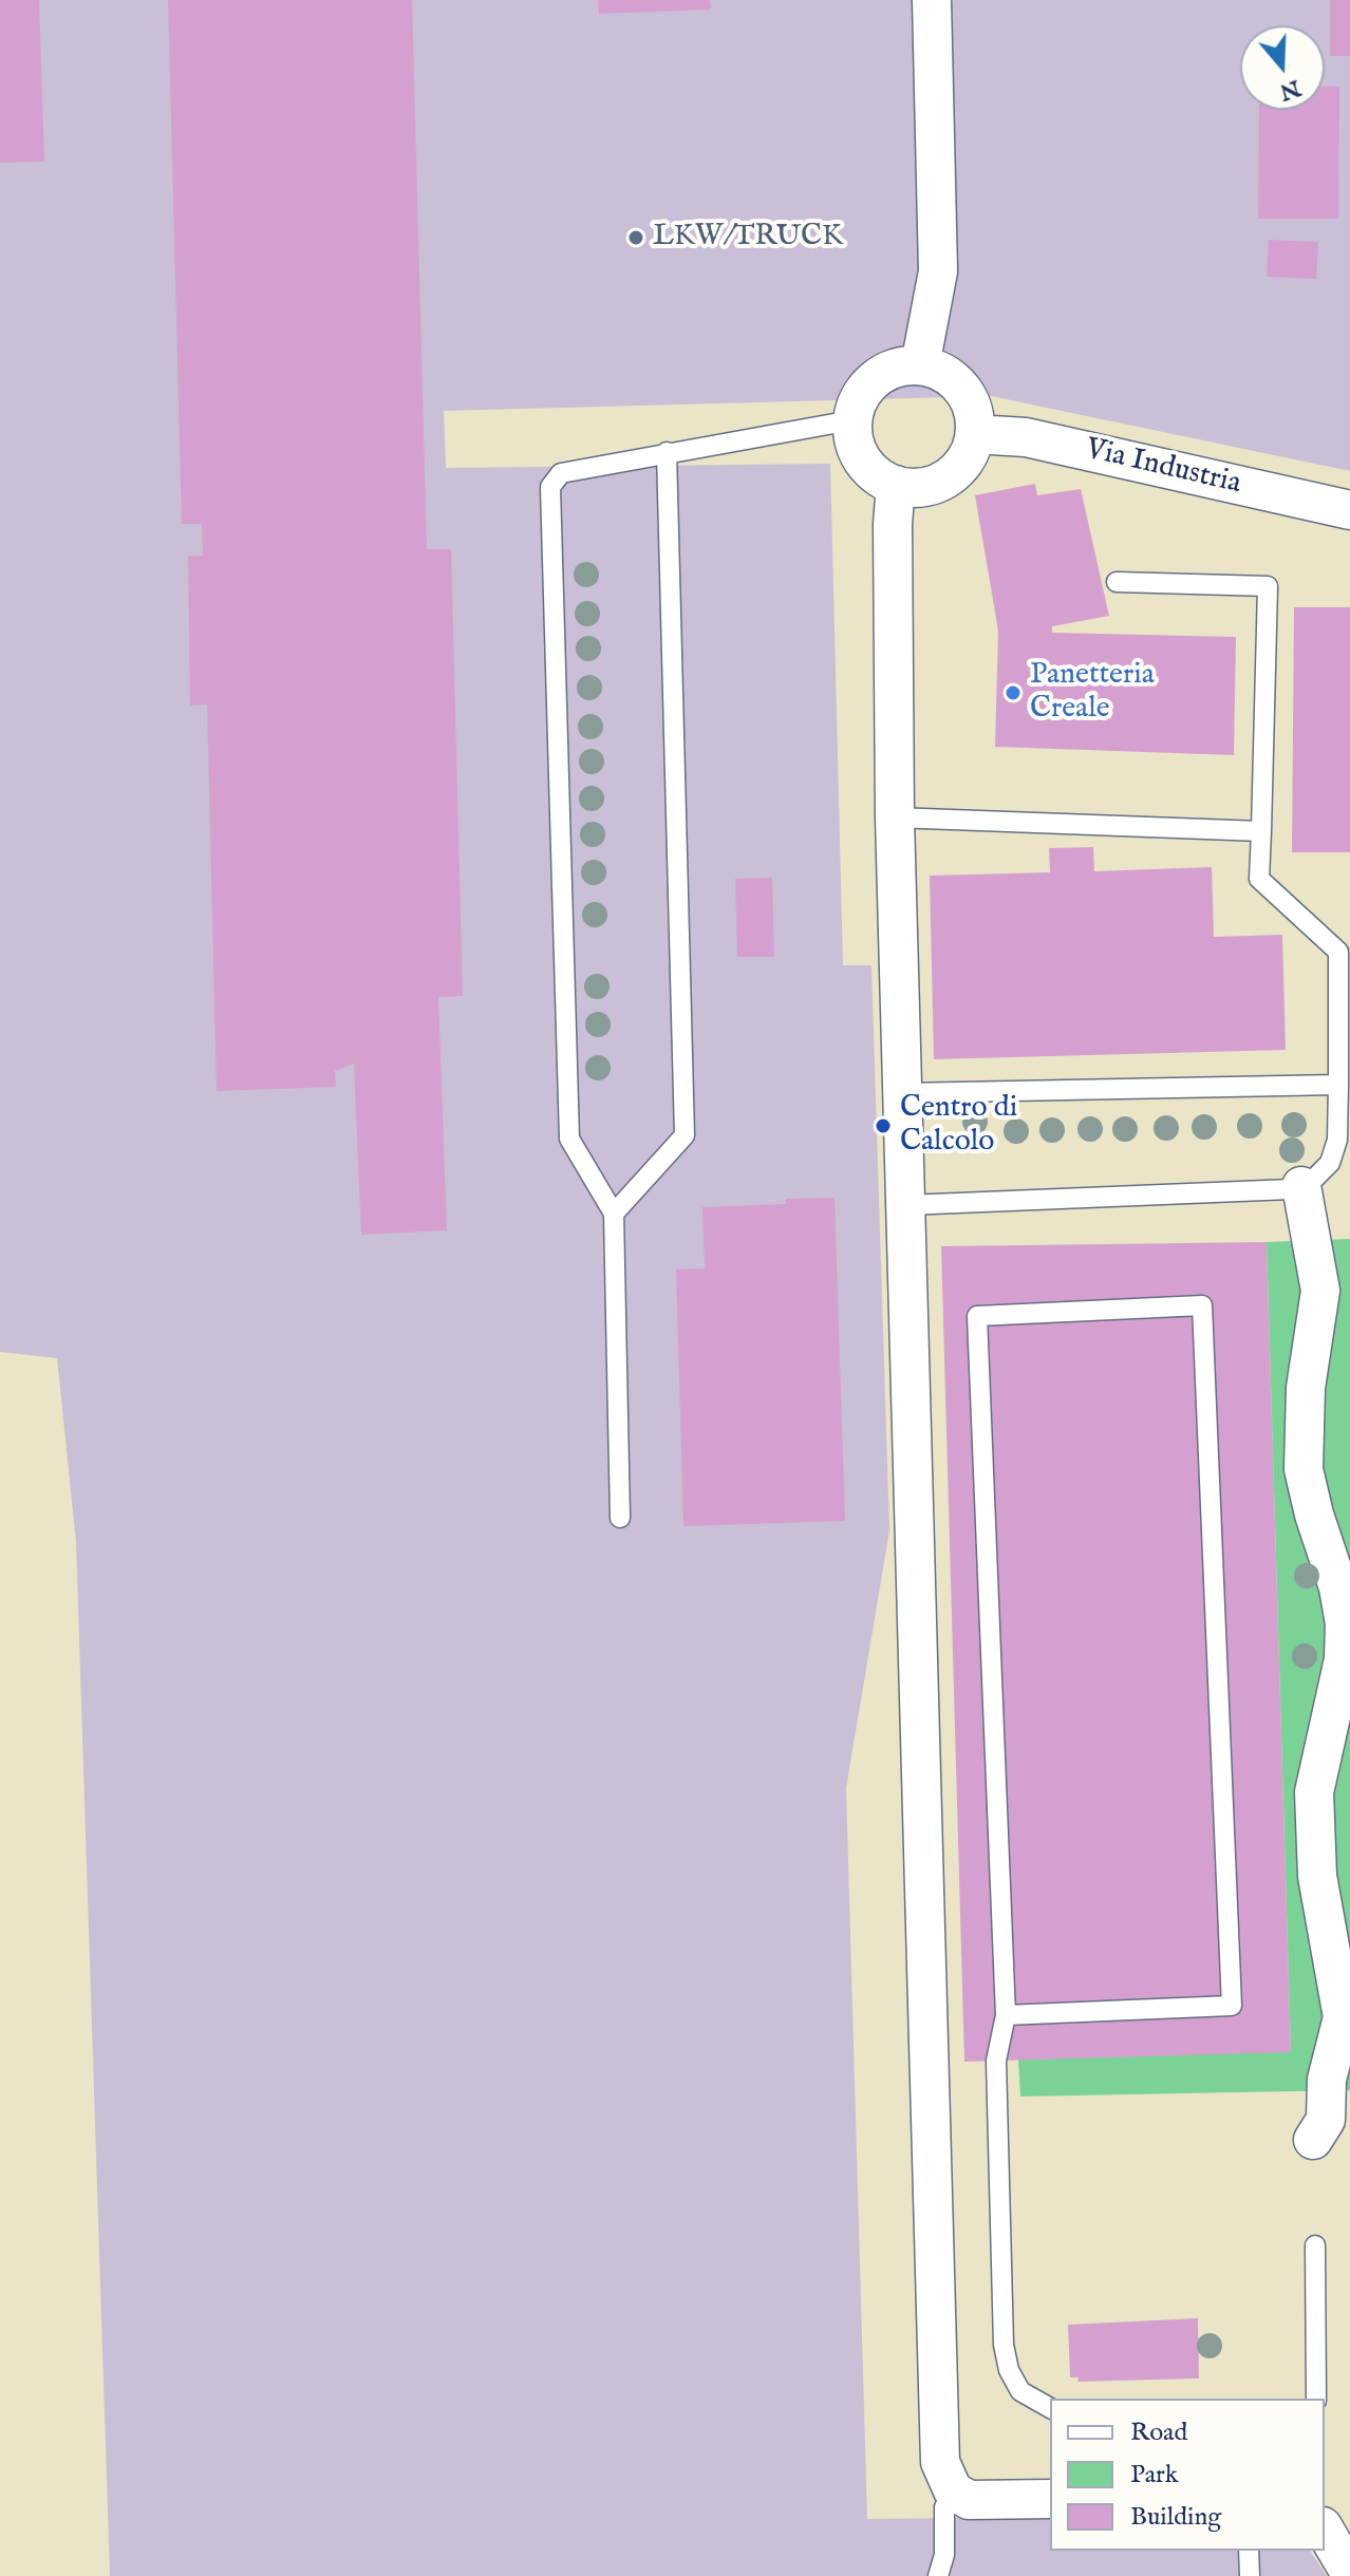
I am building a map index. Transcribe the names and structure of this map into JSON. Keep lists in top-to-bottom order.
{
  "streets": {
    "street": ["Via Industria"]
  },
  "places": ["LKW/TRUCK", "Panetteria Creale", "Centro di Calcolo"],
  "legend": ["Road", "Park", "Building"],
  "north": "bottom"
}
